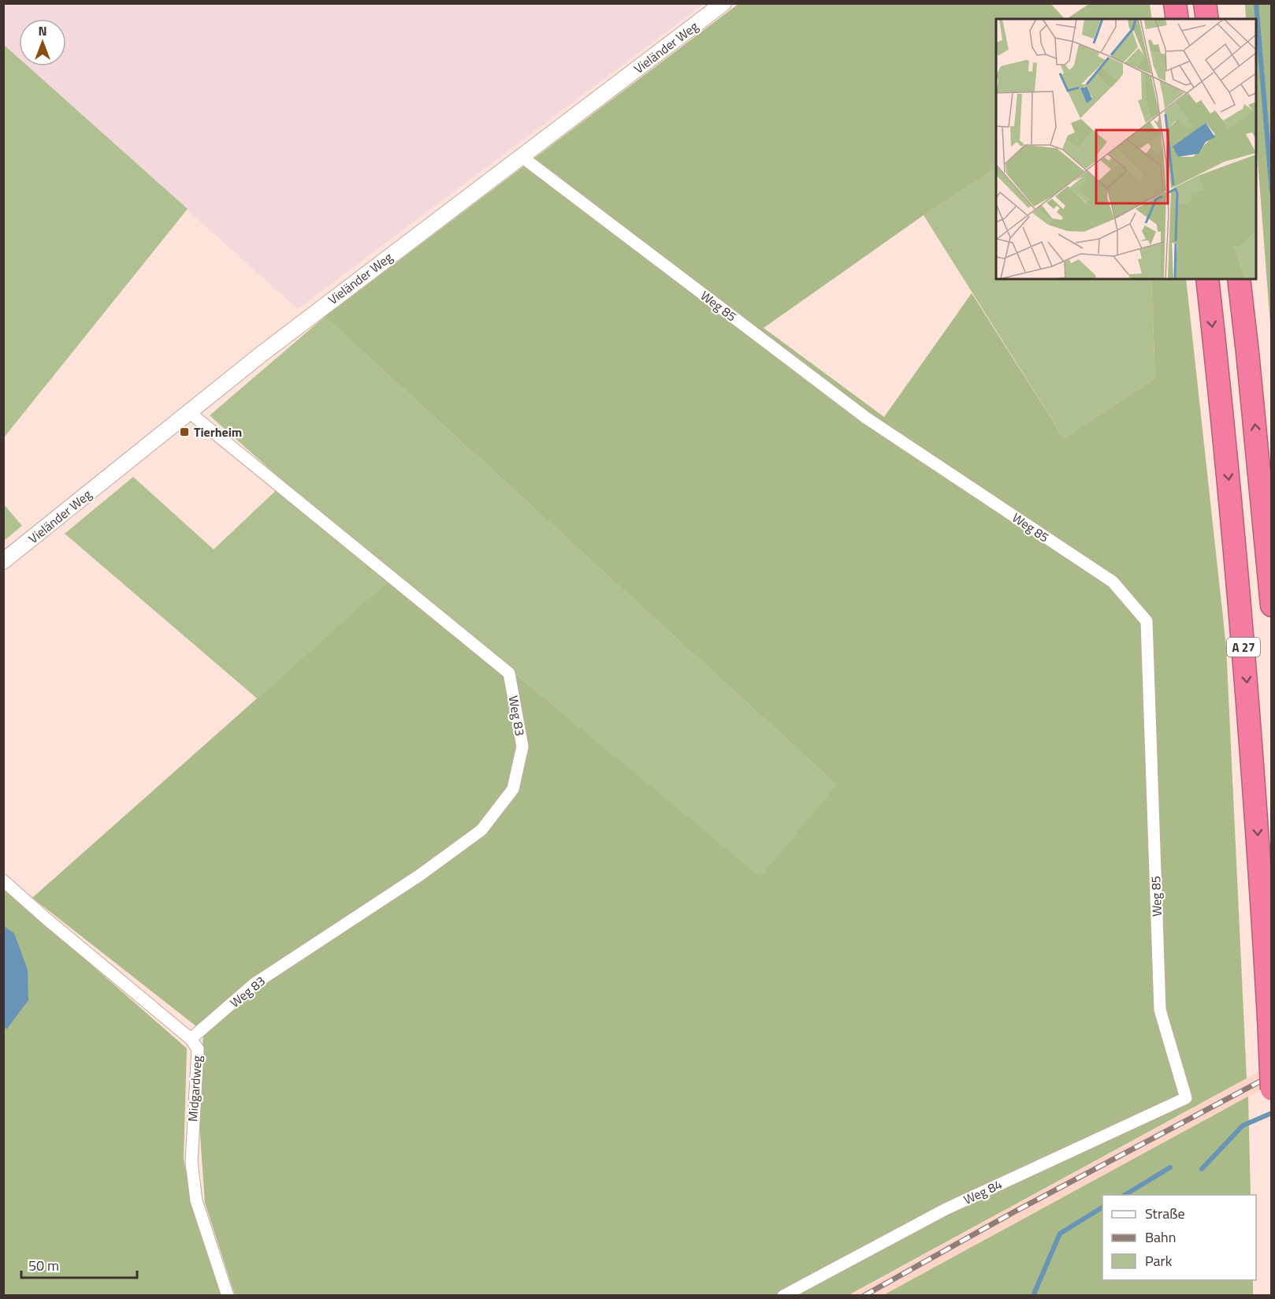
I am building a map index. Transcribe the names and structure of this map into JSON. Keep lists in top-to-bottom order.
{
  "streets": {
    "highway": ["A 27"],
    "street": [
      "Vieländer Weg",
      "Weg 85",
      "Weg 83",
      "Midgardweg",
      "Weg 84"
    ]
  },
  "crossings": [
    ["Vieländer Weg", "Weg 85"],
    ["Vieländer Weg", "Weg 83"],
    ["Weg 85", "Weg 84"],
    ["Weg 83", "Midgardweg"]
  ],
  "places": {
    "transit": ["Tierheim"]
  },
  "legend": ["Straße", "Bahn", "Park"],
  "scale_bar": "50 m",
  "north": "top"
}
